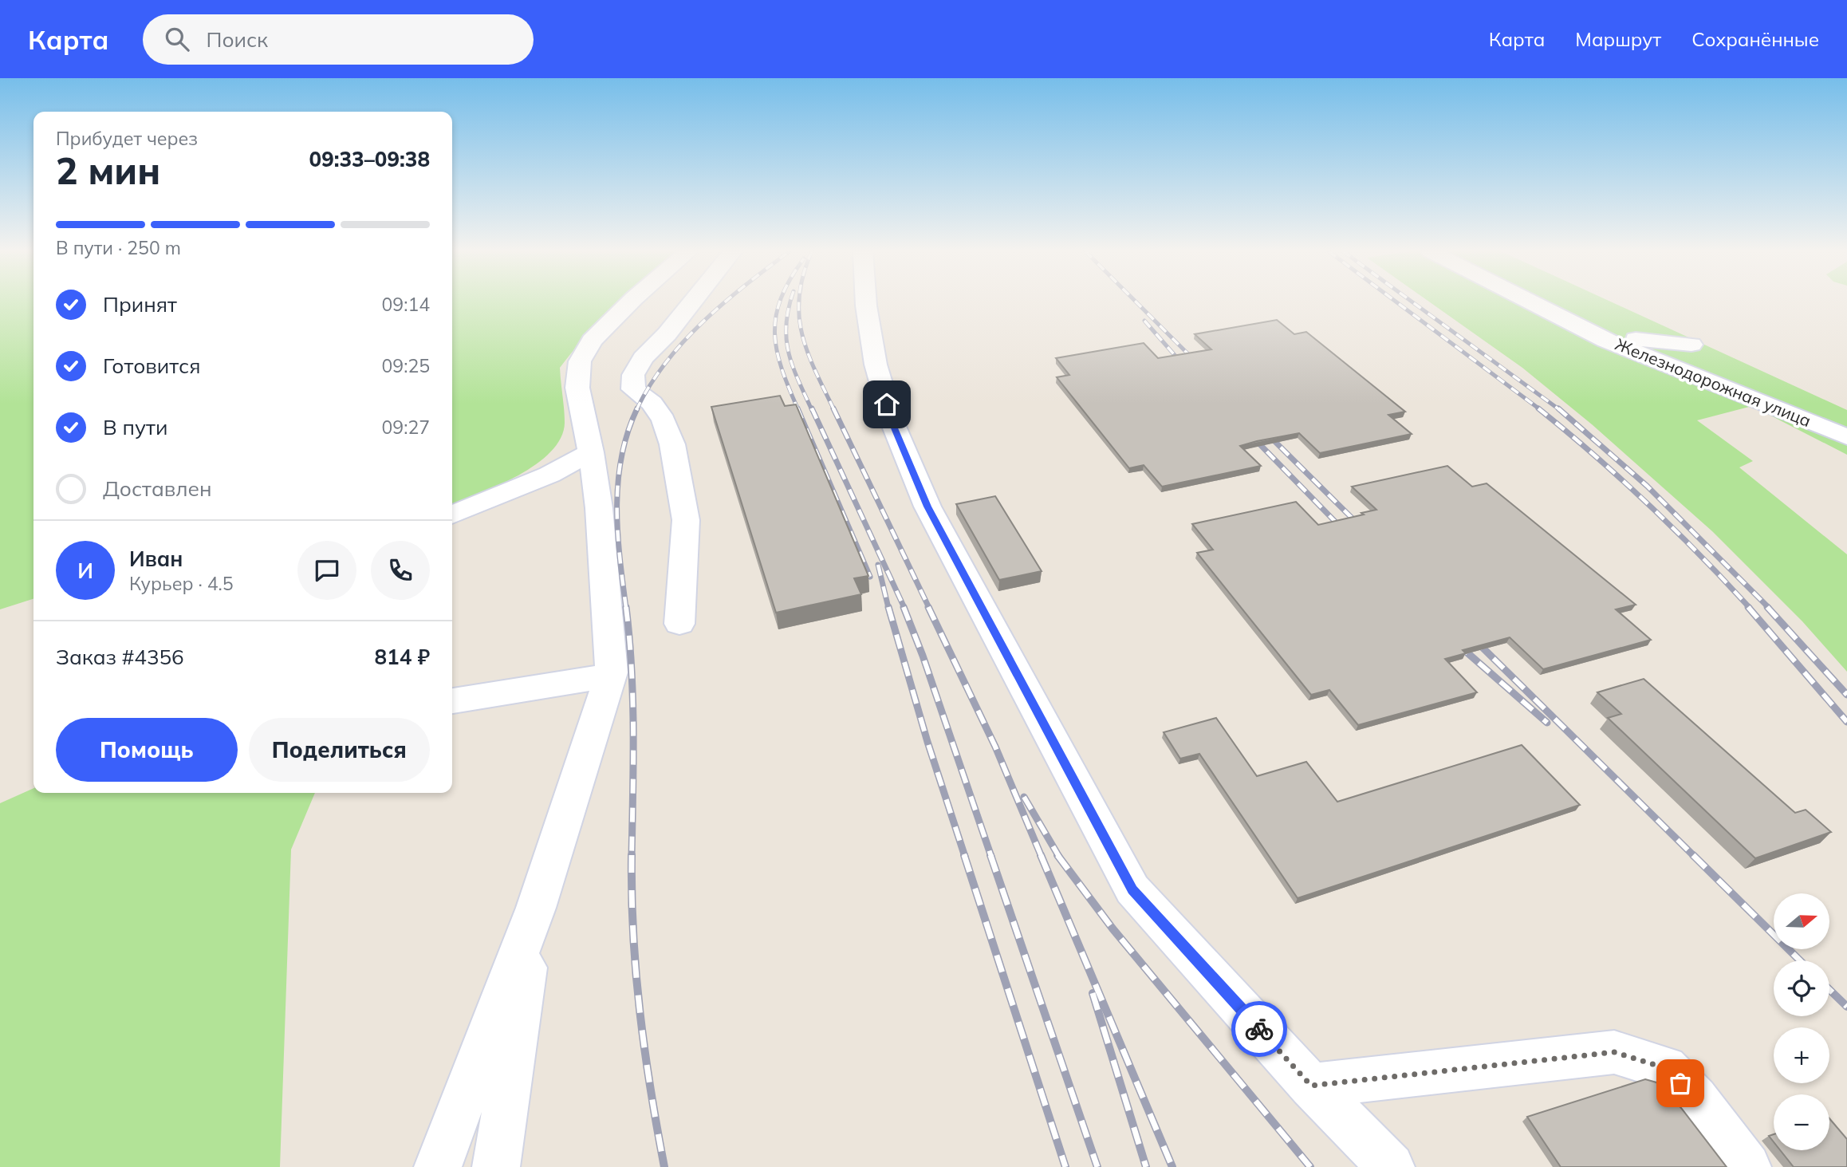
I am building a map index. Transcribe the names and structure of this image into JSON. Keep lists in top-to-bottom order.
{
  "streets": {
    "street": ["Железнодорожная улица"]
  },
  "north": "right",
  "page": {
    "header": "Карта",
    "search": "Поиск",
    "nav": ["Карта", "Маршрут", "Сохранённые"],
    "heading": ["2 мин", "Прибудет через", "09:33–09:38"],
    "panel": [
      "Иван",
      "Курьер · 4.5",
      "Заказ #4356",
      "814 ₽"
    ],
    "bar": "В пути · 250 m",
    "list": [
      ["Принят", "09:14"],
      ["Готовится", "09:25"],
      ["В пути", "09:27"],
      "Доставлен"
    ],
    "round": "И",
    "buttons": ["Помощь", "Поделиться"],
    "map_buttons": ["+", "−"]
  }
}
